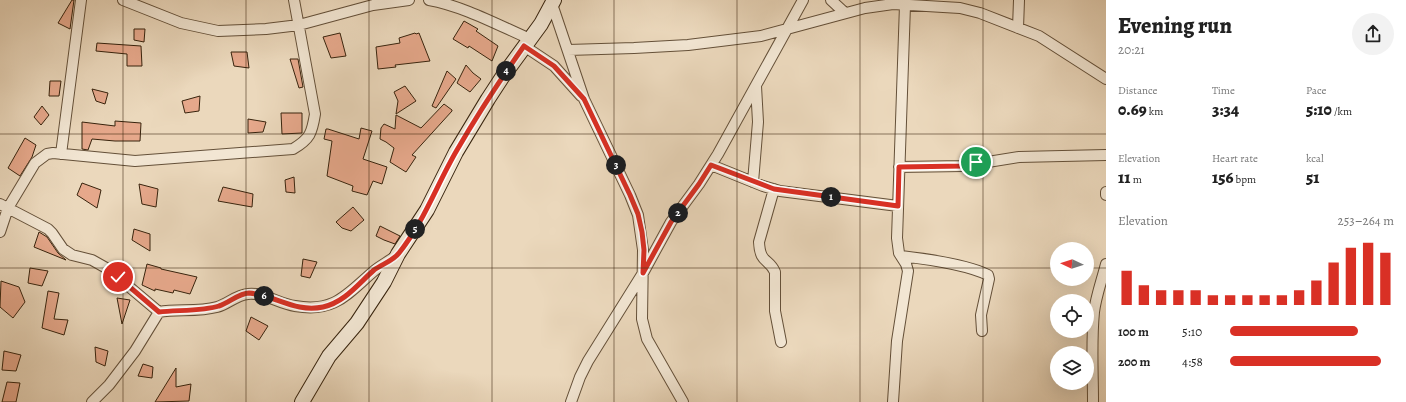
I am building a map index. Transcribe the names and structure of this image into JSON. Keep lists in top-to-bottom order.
{
  "north": "left",
  "page": {
    "heading": ["Evening run", "20:21"],
    "pins": [
      "4",
      "3",
      "1",
      "2",
      "5",
      "6"
    ],
    "stats": [
      ["Distance", "0.69 km"],
      ["Time", "3:34"],
      ["Pace", "5:10 /km"],
      ["Elevation", "11 m"],
      ["Heart rate", "156 bpm"],
      ["kcal", "51"]
    ],
    "chart": ["Elevation", "253–264 m"],
    "list": [
      {
        "name": "100 m",
        "note": "5:10"
      },
      {
        "name": "200 m",
        "note": "4:58"
      }
    ]
  }
}
